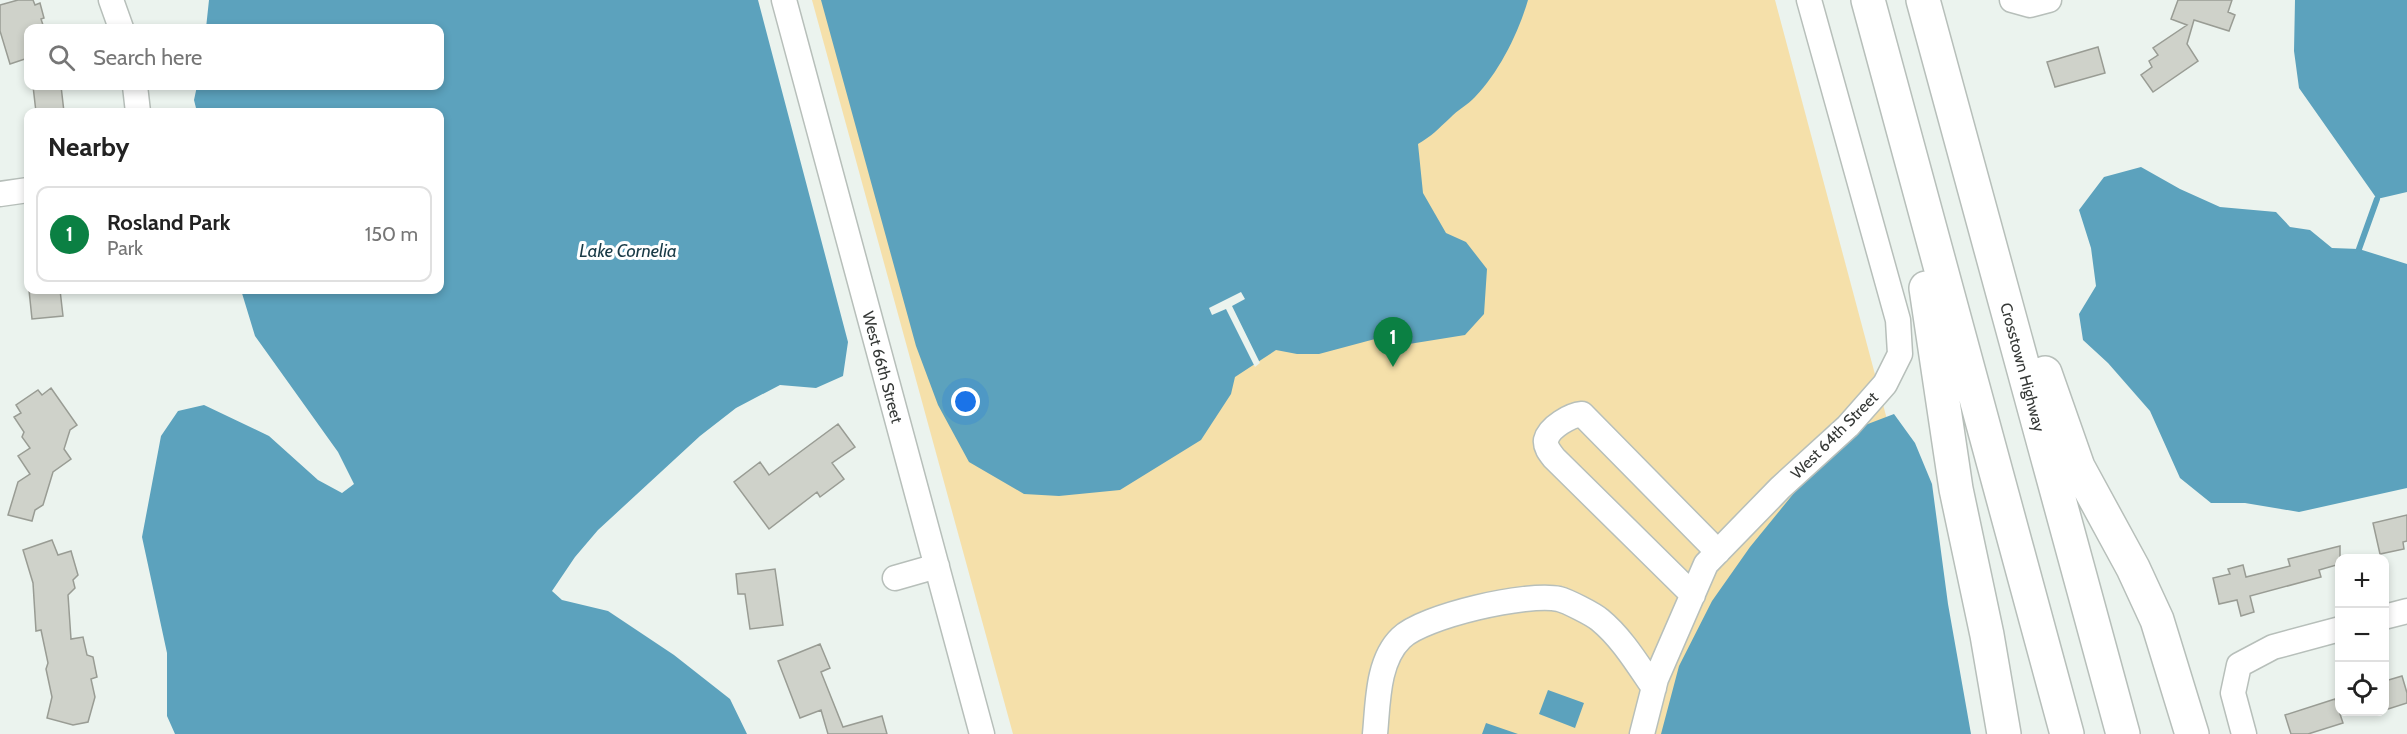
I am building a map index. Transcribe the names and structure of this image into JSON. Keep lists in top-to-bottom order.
{
  "streets": {
    "highway": ["Crosstown Highway"],
    "street": ["West 66th Street", "West 64th Street"]
  },
  "water": ["Lake Cornelia"],
  "page": {
    "search": "Search here",
    "heading": "Nearby",
    "list": [
      {
        "mark": "1",
        "name": "Rosland Park",
        "note": "Park",
        "value": "150 m"
      }
    ],
    "pins": "1",
    "map_buttons": ["+", "−"]
  }
}
